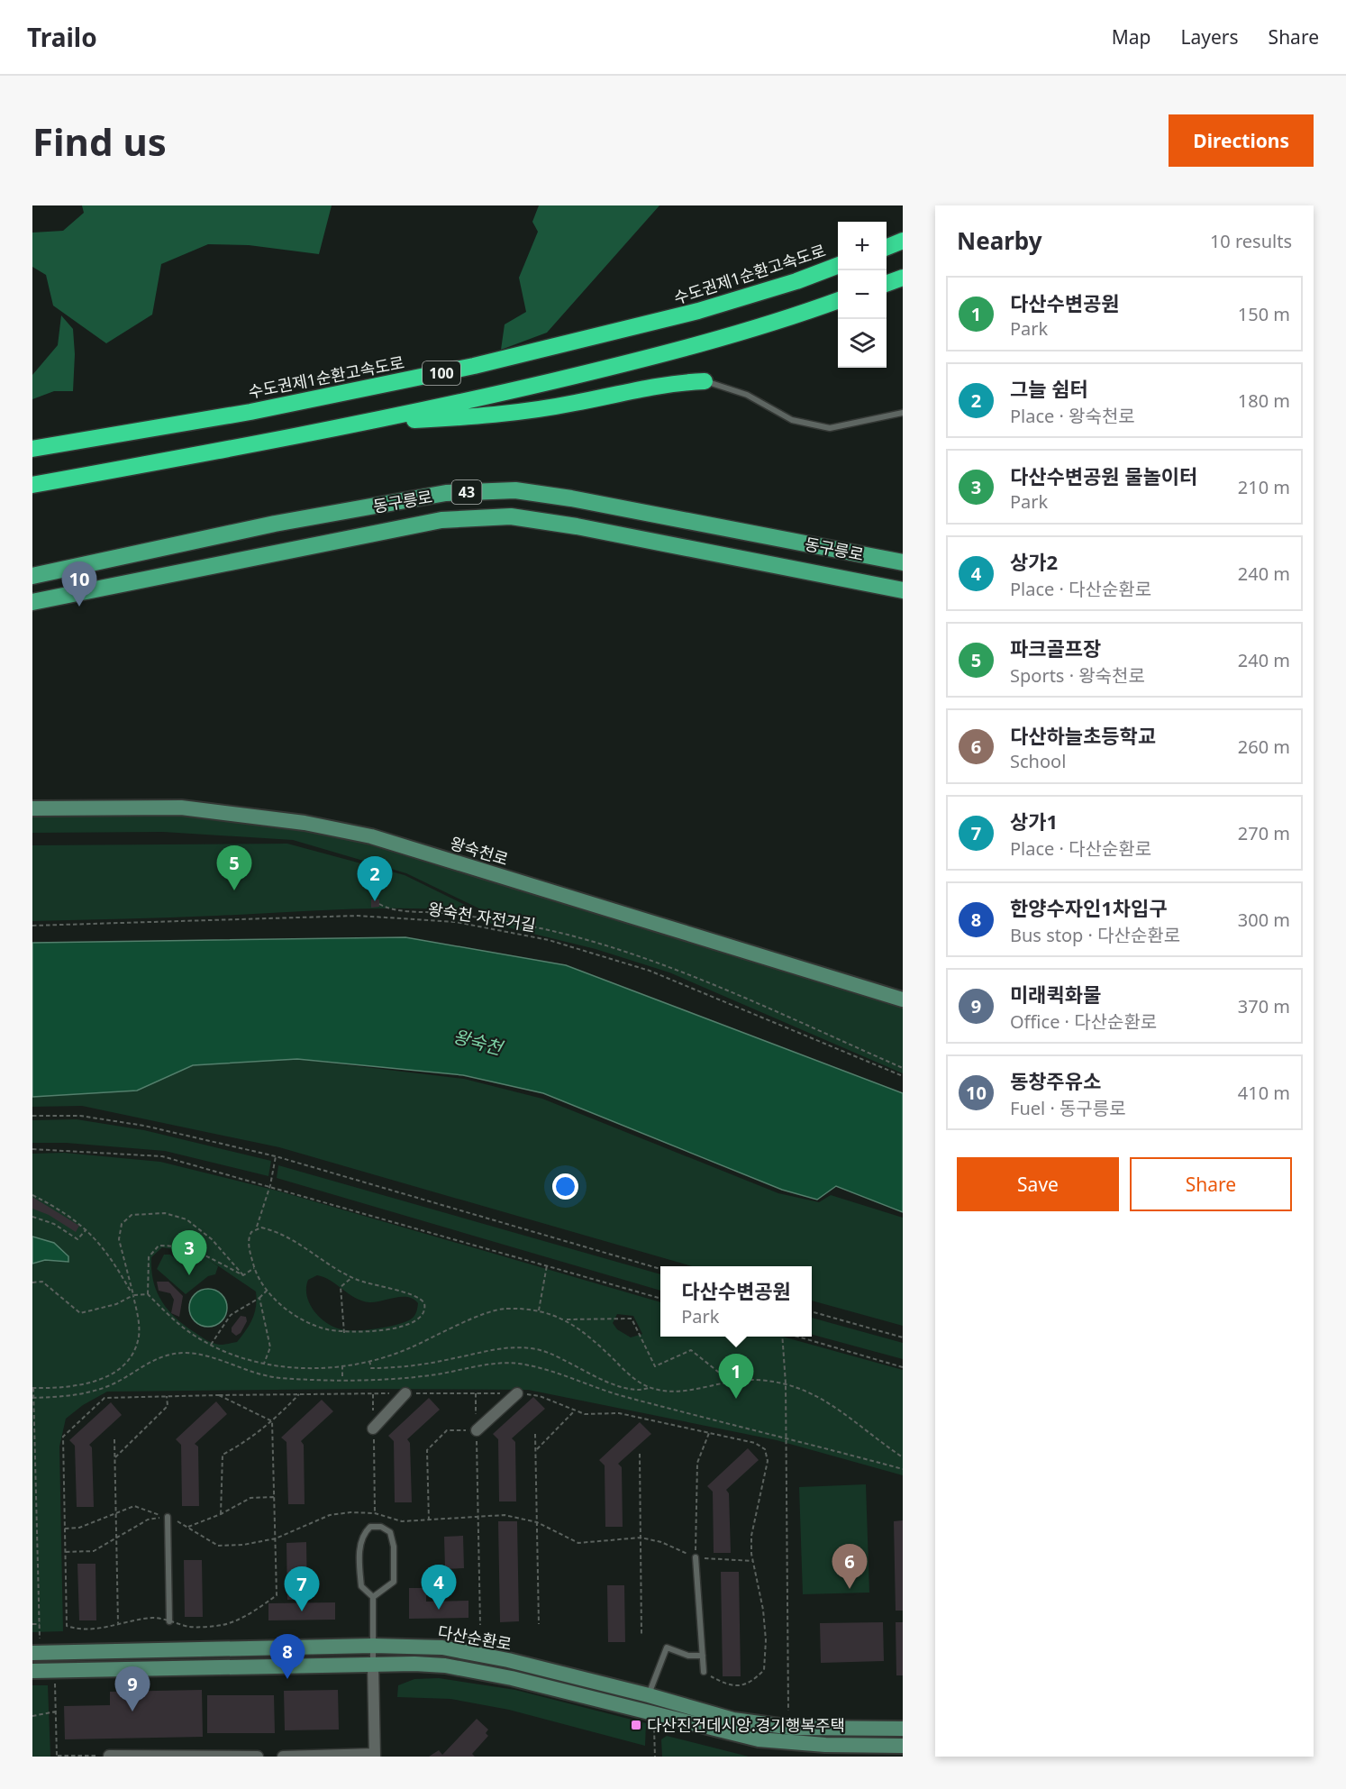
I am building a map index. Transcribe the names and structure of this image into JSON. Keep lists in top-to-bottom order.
{
  "streets": {
    "highway": ["수도권제1순환고속도로", "100"],
    "main road": ["43", "동구릉로"],
    "street": ["왕숙천로", "다산순환로"],
    "path": ["왕숙천 자전거길"]
  },
  "water": ["왕숙천"],
  "places": {
    "transit": ["다산진건데시앙.경기행복주택"]
  },
  "page": {
    "header": "Trailo",
    "nav": ["Map", "Layers", "Share"],
    "buttons": [
      "Directions",
      ["Save", "Share"]
    ],
    "title": "Find us",
    "heading": ["Nearby", "10 results"],
    "map_buttons": ["+", "−"],
    "list": [
      {
        "mark": "1",
        "name": "다산수변공원",
        "note": "Park",
        "value": "150 m"
      },
      {
        "mark": "2",
        "name": "그늘 쉼터",
        "note": "Place · 왕숙천로",
        "value": "180 m"
      },
      {
        "mark": "3",
        "name": "다산수변공원 물놀이터",
        "note": "Park",
        "value": "210 m"
      },
      {
        "mark": "4",
        "name": "상가2",
        "note": "Place · 다산순환로",
        "value": "240 m"
      },
      {
        "mark": "5",
        "name": "파크골프장",
        "note": "Sports · 왕숙천로",
        "value": "240 m"
      },
      {
        "mark": "6",
        "name": "다산하늘초등학교",
        "note": "School",
        "value": "260 m"
      },
      {
        "mark": "7",
        "name": "상가1",
        "note": "Place · 다산순환로",
        "value": "270 m"
      },
      {
        "mark": "8",
        "name": "한양수자인1차입구",
        "note": "Bus stop · 다산순환로",
        "value": "300 m"
      },
      {
        "mark": "9",
        "name": "미래퀵화물",
        "note": "Office · 다산순환로",
        "value": "370 m"
      },
      {
        "mark": "10",
        "name": "동창주유소",
        "note": "Fuel · 동구릉로",
        "value": "410 m"
      }
    ],
    "pins": [
      "10",
      "5",
      "2",
      "3",
      "1",
      "6",
      "4",
      "7",
      "8",
      "9"
    ],
    "popup": ["다산수변공원", "Park"]
  }
}
